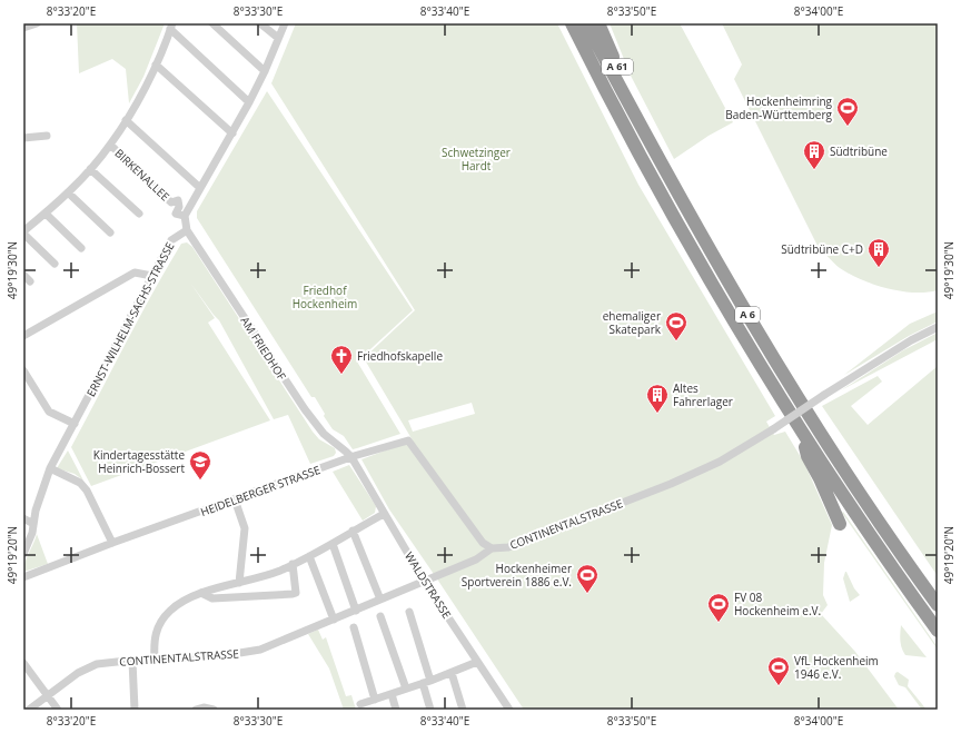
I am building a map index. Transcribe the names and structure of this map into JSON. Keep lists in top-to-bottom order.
{
  "streets": {
    "highway": ["A 61", "A 6"],
    "street": [
      "BIRKENALLEE",
      "ERNST-WILHELM-SACHS-STRASSE",
      "AM FRIEDHOF",
      "HEIDELBERGER STRASSE",
      "CONTINENTALSTRASSE",
      "WALDSTRASSE"
    ]
  },
  "crossings": [
    ["A 61", "A 6"],
    ["ERNST-WILHELM-SACHS-STRASSE", "AM FRIEDHOF"],
    ["AM FRIEDHOF", "HEIDELBERGER STRASSE"],
    ["AM FRIEDHOF", "WALDSTRASSE"],
    ["HEIDELBERGER STRASSE", "CONTINENTALSTRASSE"],
    ["HEIDELBERGER STRASSE", "WALDSTRASSE"],
    ["CONTINENTALSTRASSE", "WALDSTRASSE"]
  ],
  "parks": ["Schwetzinger Hardt", "Friedhof Hockenheim"],
  "places": {
    "sports": [
      "Hockenheimring Baden-Württemberg",
      "ehemaliger Skatepark",
      "Hockenheimer Sportverein 1886 e.V.",
      "FV 08 Hockenheim e.V.",
      "VfL Hockenheim 1946 e.V."
    ],
    "building": ["Südtribüne", "Südtribüne C+D", "Altes Fahrerlager"],
    "church": ["Friedhofskapelle"],
    "school or university": ["Kindertagesstätte Heinrich-Bossert"]
  },
  "coordinates": [
    "8°33'20\"E",
    "8°33'30\"E",
    "8°33'40\"E",
    "8°33'50\"E",
    "8°34'00\"E",
    "49°19'30\"N",
    "49°19'20\"N"
  ]
}
